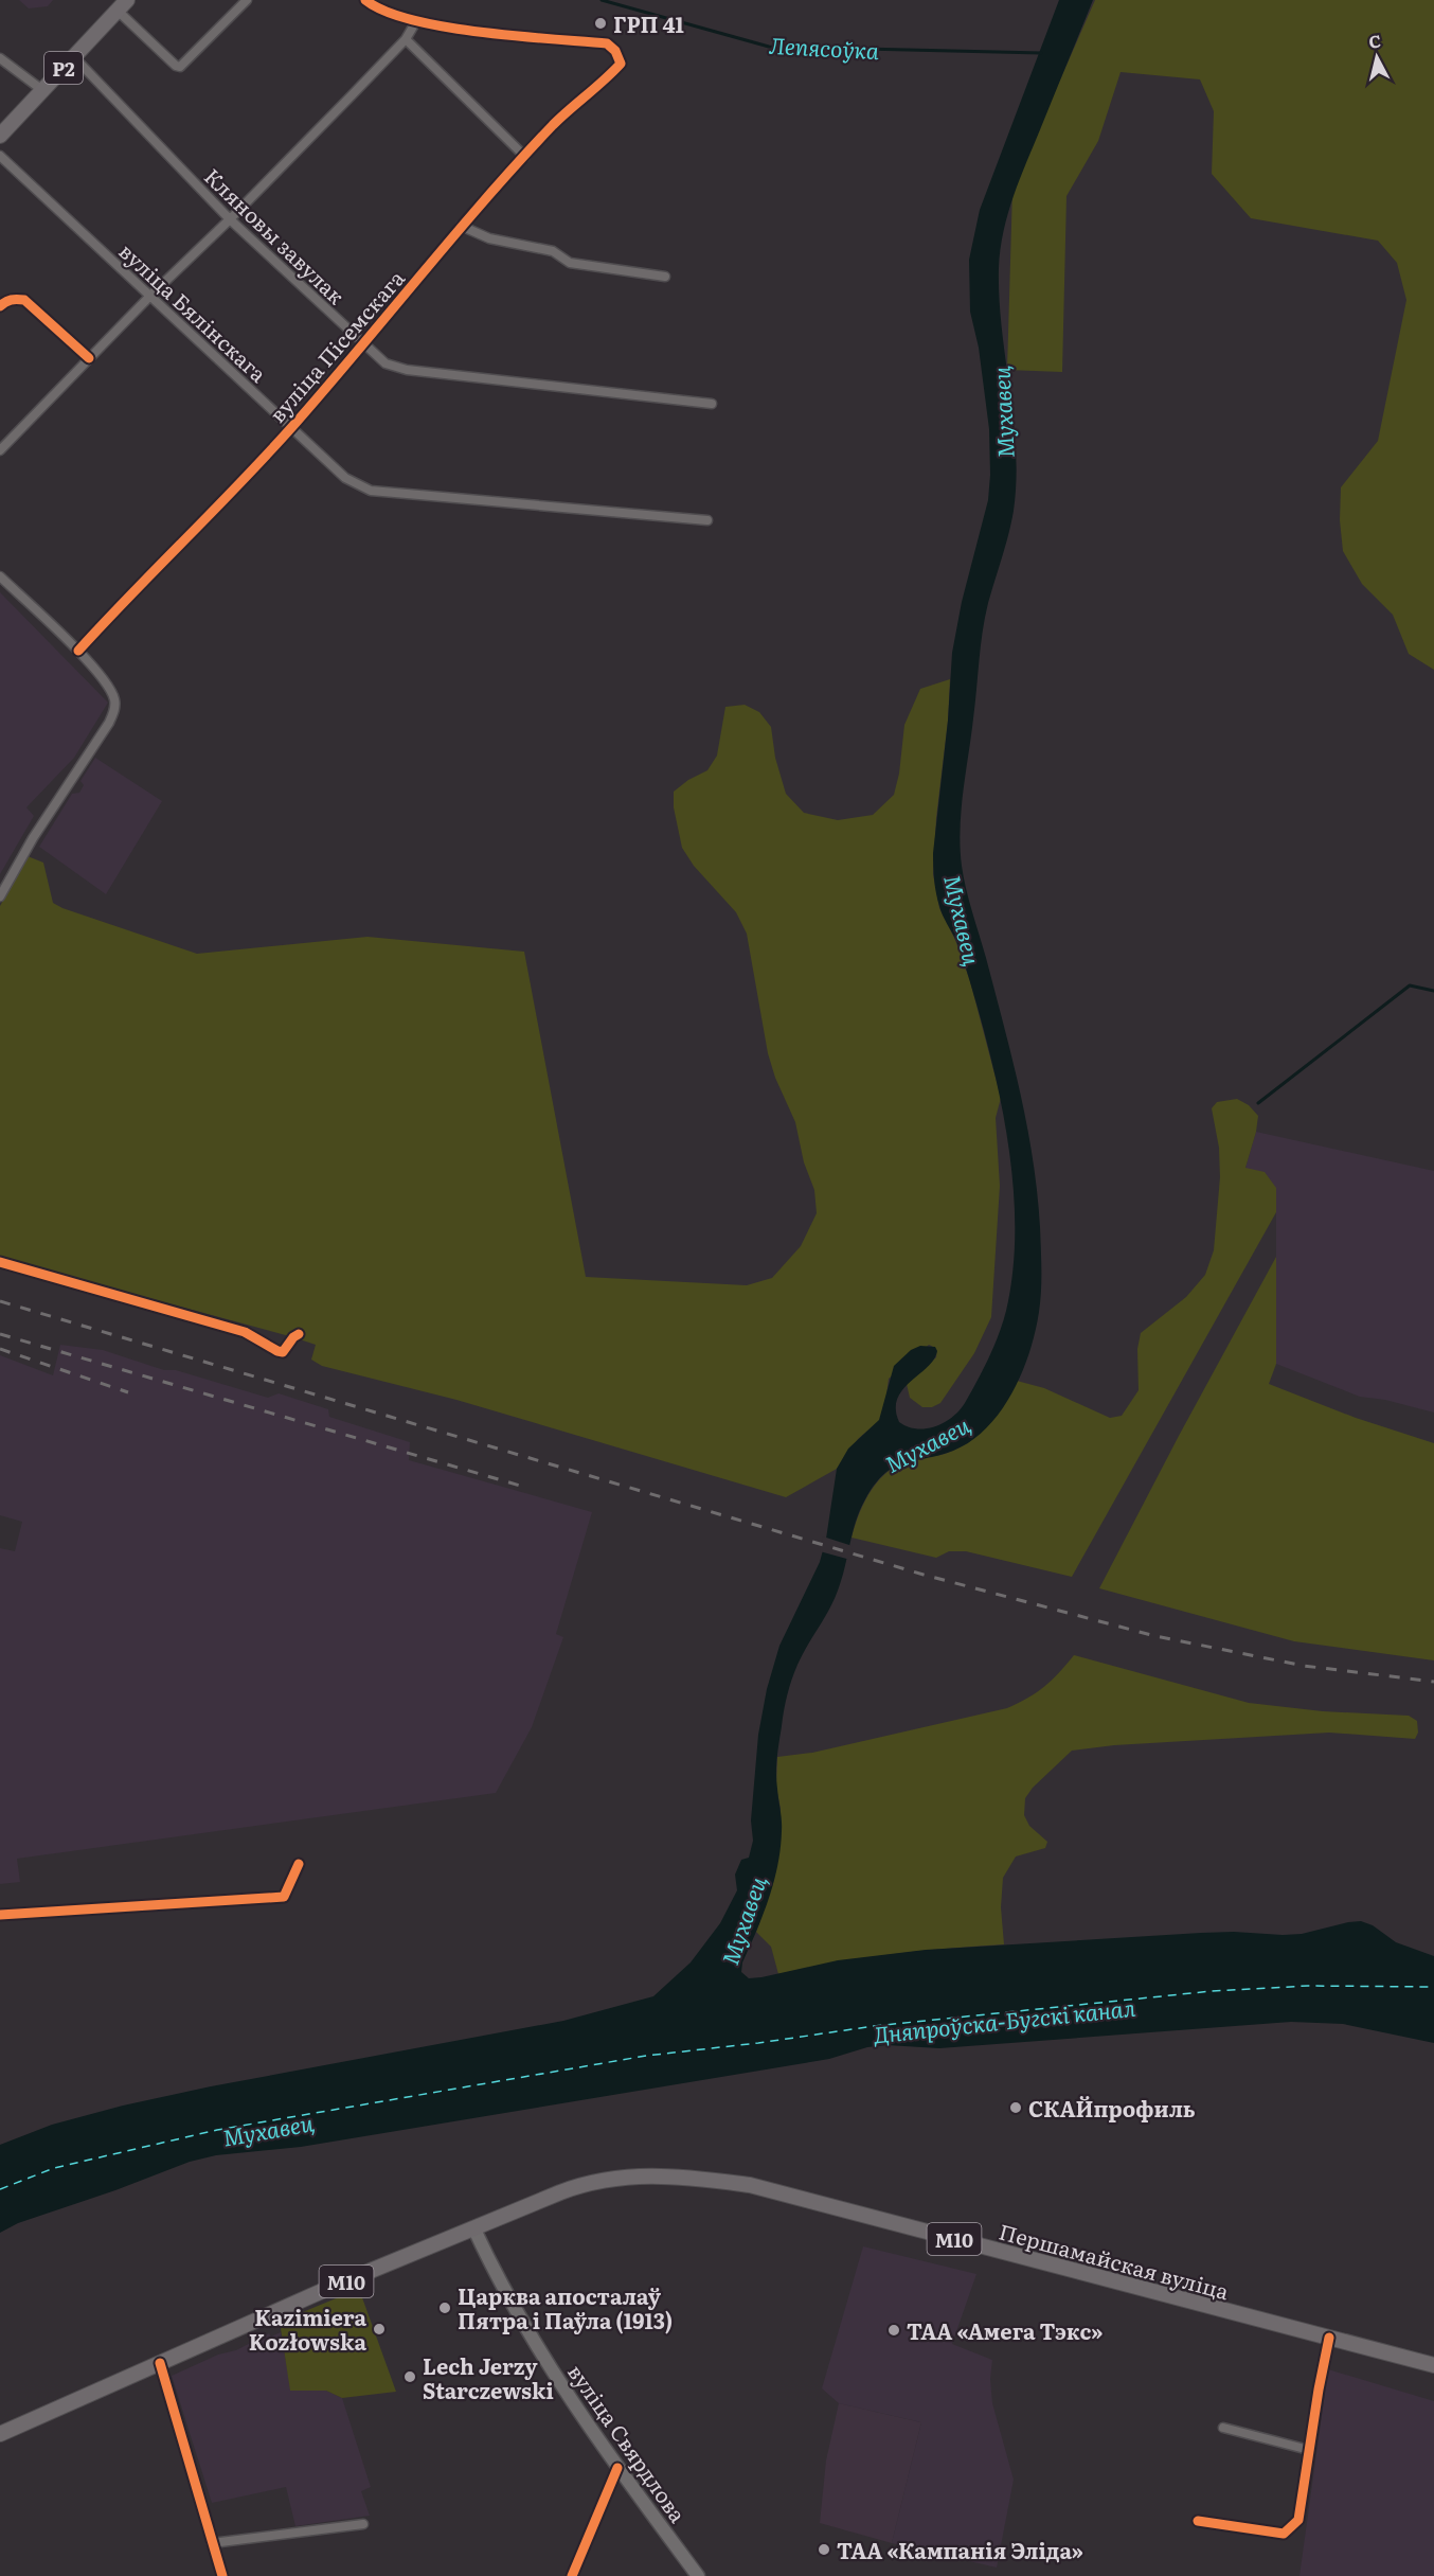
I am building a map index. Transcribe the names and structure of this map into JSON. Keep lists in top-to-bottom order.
{
  "streets": {
    "main road": [
      "Р2",
      "М10",
      "Першамайская вуліца",
      "вуліца Свярдлова"
    ],
    "street": ["Кляновы завулак", "вуліца Бялінскага", "вуліца Пісемскага"]
  },
  "crossings": [
    ["Р2", "Кляновы завулак"],
    ["Кляновы завулак", "вуліца Пісемскага"],
    ["вуліца Бялінскага", "вуліца Пісемскага"],
    ["Першамайская вуліца", "вуліца Свярдлова"]
  ],
  "water": ["Лепясоўка", "Мухавец", "Дняпроўска-Бугскі канал"],
  "places": [
    "ГРП 41",
    "СКАЙпрофиль",
    "Царква апосталаў Пятра і Паўла (1913)",
    "Kazimiera Kozłowska",
    "ТАА «Амега Тэкс»",
    "Lech Jerzy Starczewski",
    "ТАА «Кампанія Эліда»"
  ],
  "north": "top"
}
